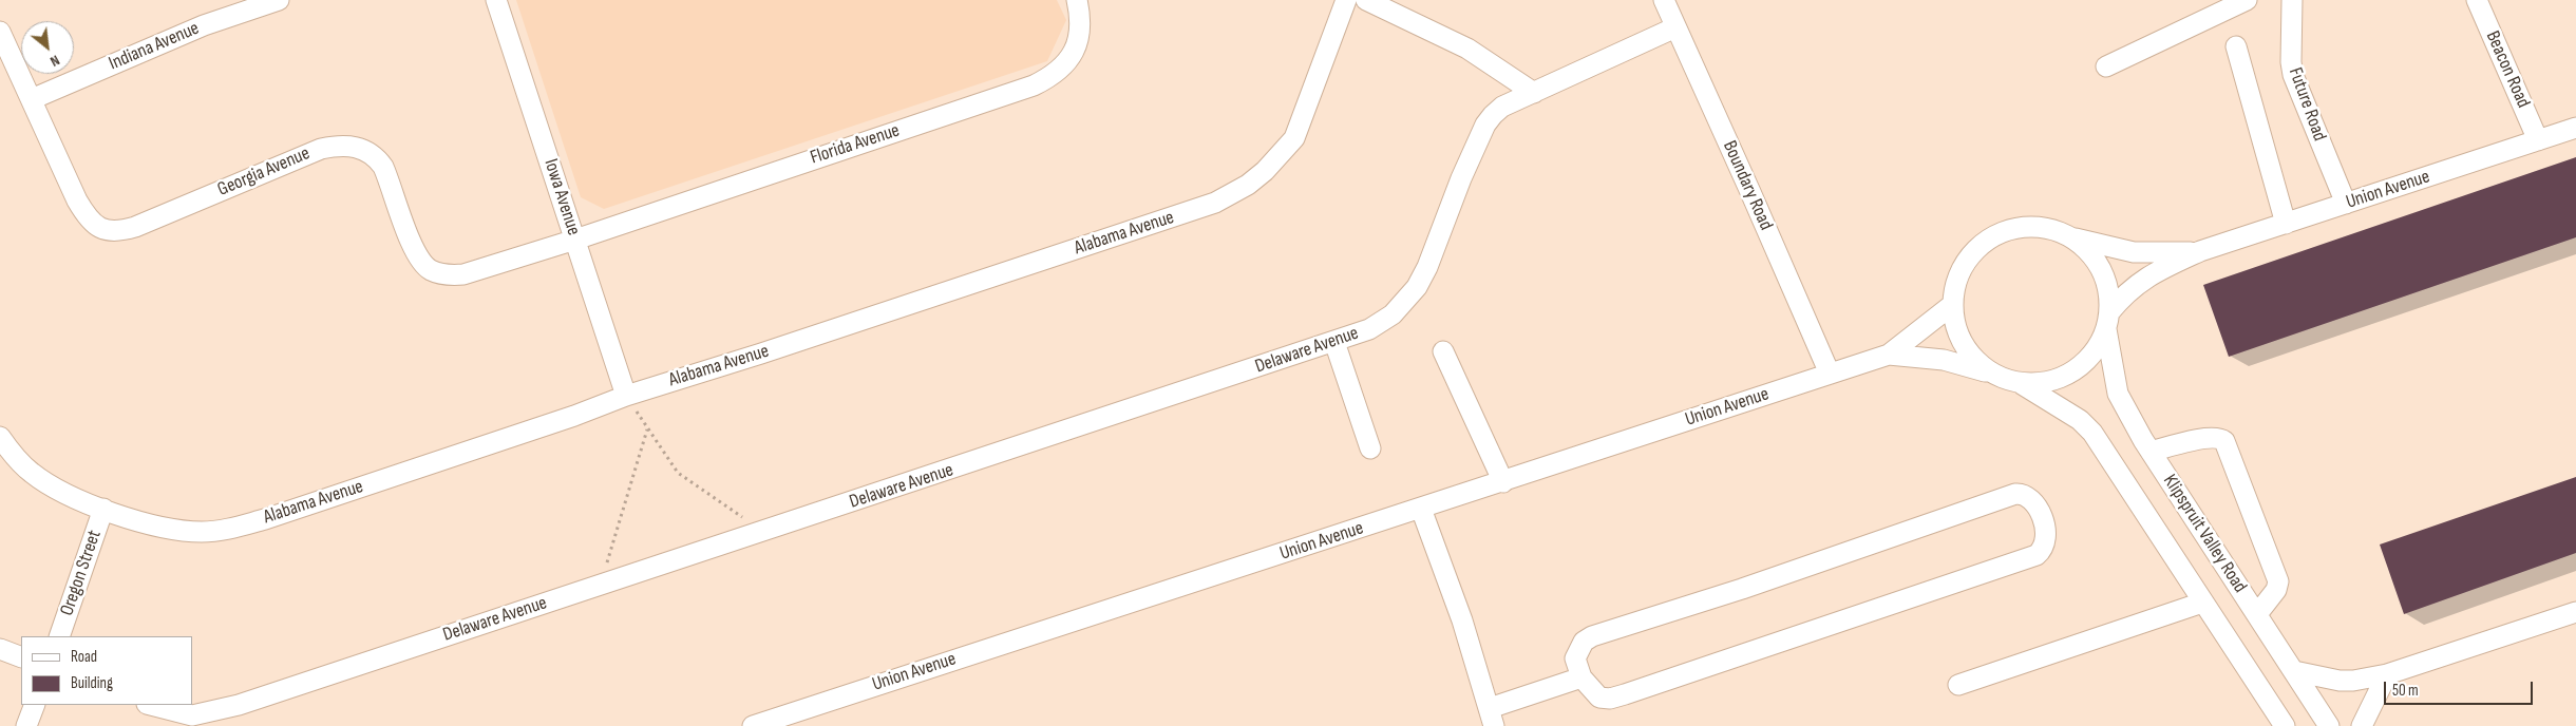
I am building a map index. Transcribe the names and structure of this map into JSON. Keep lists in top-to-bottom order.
{
  "streets": {
    "street": [
      "Indiana Avenue",
      "Beacon Road",
      "Future Road",
      "Florida Avenue",
      "Georgia Avenue",
      "Boundary Road",
      "Union Avenue",
      "Iowa Avenue",
      "Alabama Avenue",
      "Delaware Avenue",
      "Klipspruit Valley Road",
      "Oregon Street"
    ]
  },
  "crossings": [
    ["Indiana Avenue", "Georgia Avenue"],
    ["Beacon Road", "Union Avenue"],
    ["Future Road", "Union Avenue"],
    ["Florida Avenue", "Georgia Avenue"],
    ["Florida Avenue", "Iowa Avenue"],
    ["Georgia Avenue", "Iowa Avenue"],
    ["Boundary Road", "Union Avenue"],
    ["Boundary Road", "Delaware Avenue"],
    ["Union Avenue", "Klipspruit Valley Road"],
    ["Iowa Avenue", "Alabama Avenue"],
    ["Alabama Avenue", "Oregon Street"]
  ],
  "legend": ["Road", "Building"],
  "scale_bar": "50 m",
  "north": "bottom right"
}
